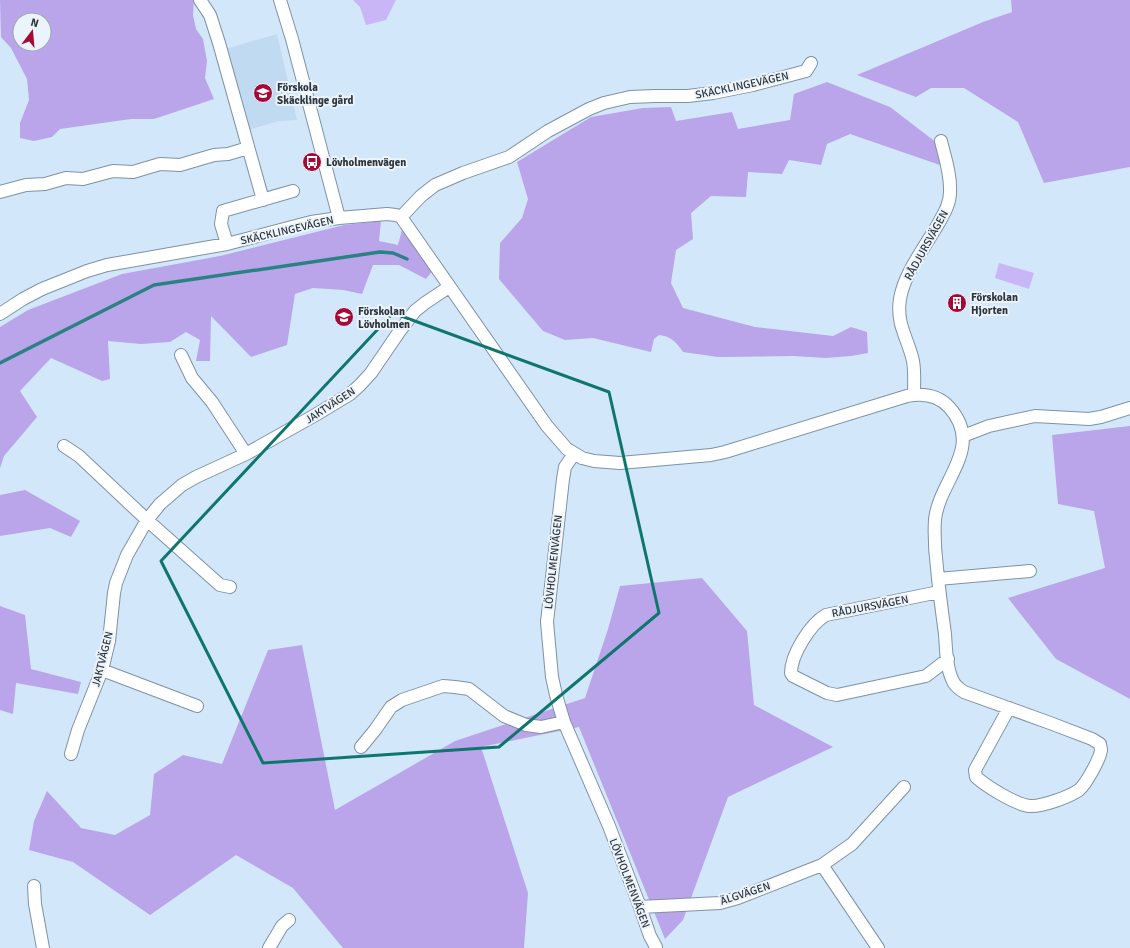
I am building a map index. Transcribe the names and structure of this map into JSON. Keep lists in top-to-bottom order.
{
  "streets": {
    "street": [
      "SKÄCKLINGEVÄGEN",
      "RÅDJURSVÄGEN",
      "JAKTVÄGEN",
      "LÖVHOLMENVÄGEN",
      "ÄLGVÄGEN"
    ]
  },
  "crossings": [
    ["LÖVHOLMENVÄGEN", "ÄLGVÄGEN"]
  ],
  "places": {
    "school or university": ["Förskola Skäcklinge gård", "Förskolan Lövholmen"],
    "bus stop": ["Lövholmenvägen"],
    "building": ["Förskolan Hjorten"]
  },
  "north": "top"
}
